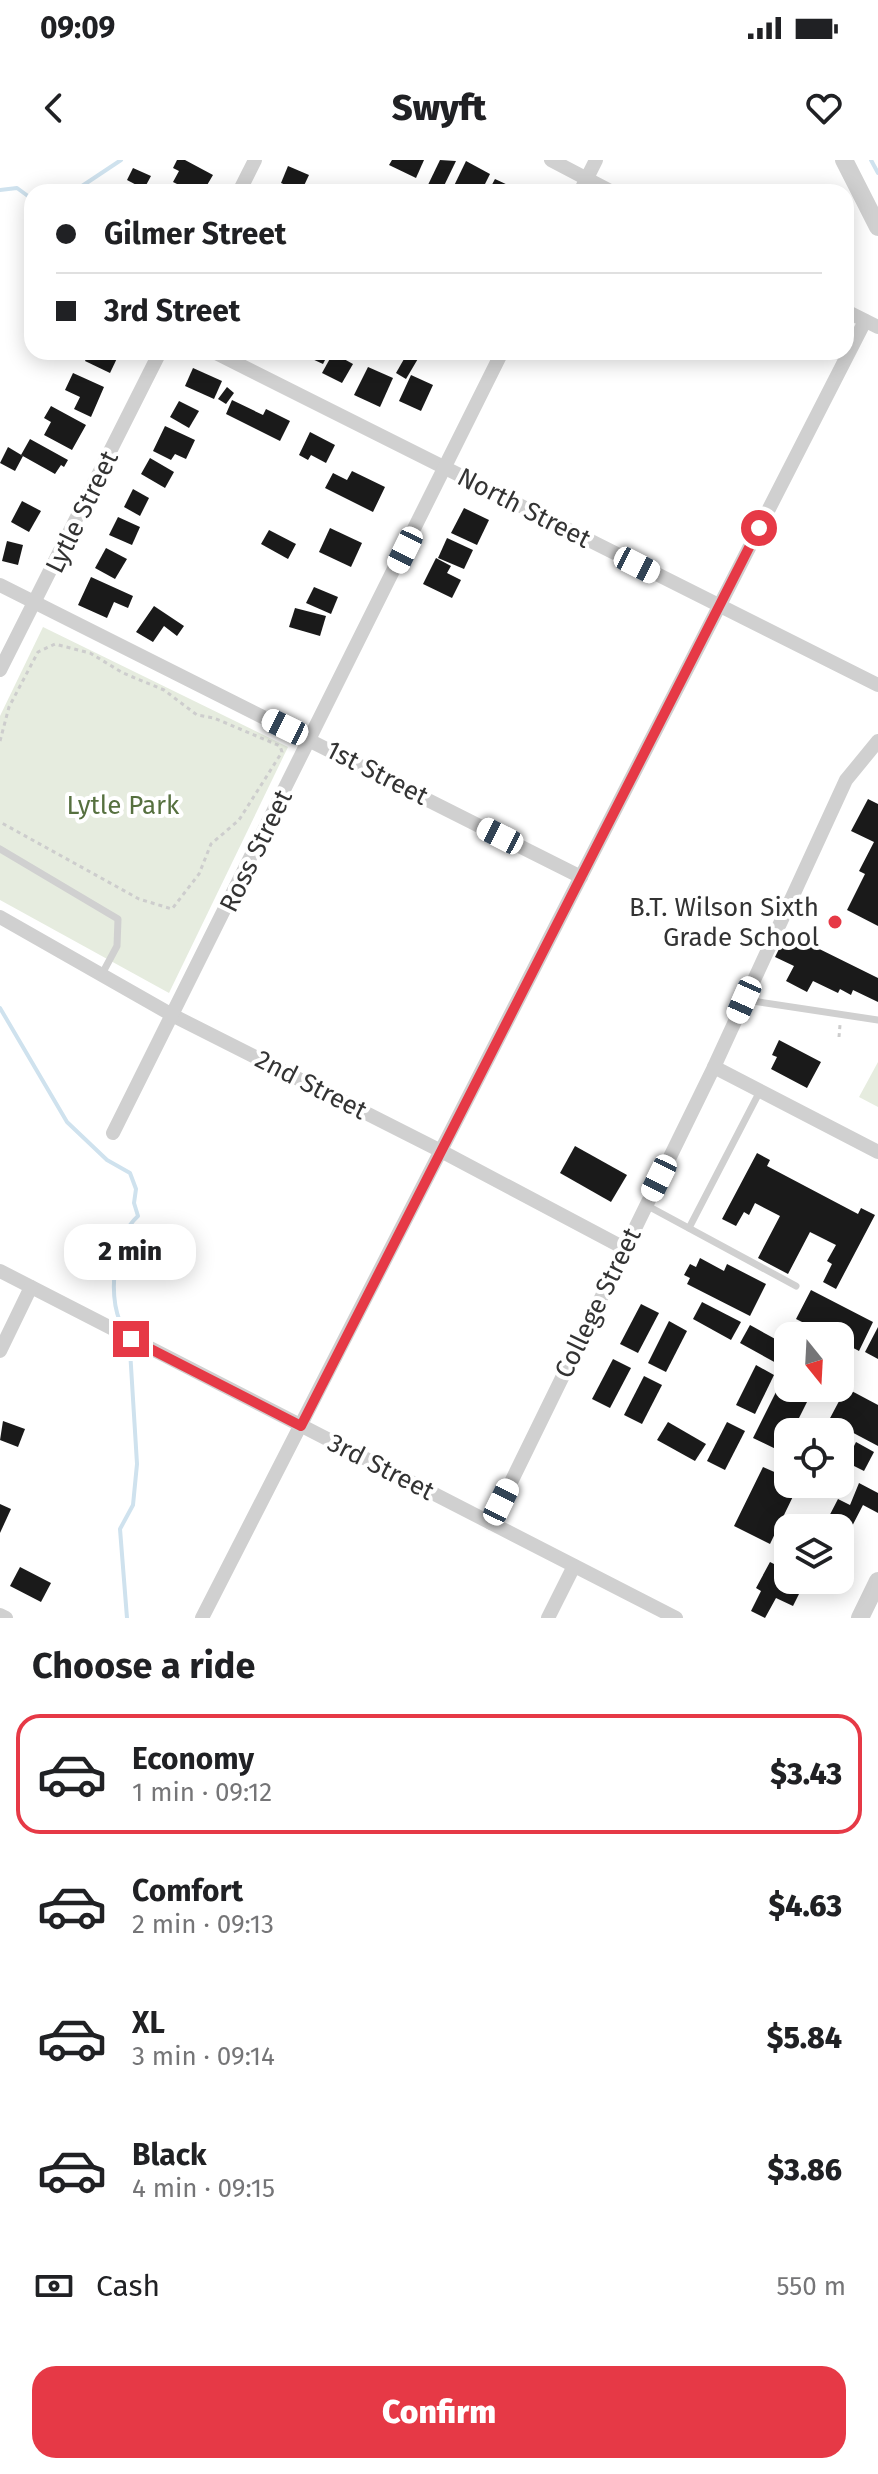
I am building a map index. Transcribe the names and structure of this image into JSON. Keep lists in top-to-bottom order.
{
  "streets": {
    "street": [
      "North Street",
      "Lytle Street",
      "1st Street",
      "Ross Street",
      "2nd Street",
      "College Street",
      "3rd Street"
    ]
  },
  "crossings": [
    ["North Street", "Ross Street"],
    ["Lytle Street", "1st Street"],
    ["1st Street", "Ross Street"],
    ["Ross Street", "2nd Street"],
    ["2nd Street", "College Street"],
    ["College Street", "3rd Street"]
  ],
  "parks": ["Lytle Park"],
  "places": ["B.T. Wilson Sixth Grade School"],
  "north": "bottom",
  "page": {
    "status": "09:09",
    "header": "Swyft",
    "banner": ["Gilmer Street", "3rd Street"],
    "bubble": "2 min",
    "heading": "Choose a ride",
    "list": [
      {
        "name": "Economy",
        "note": "1 min · 09:12",
        "value": "$3.43"
      },
      {
        "name": "Comfort",
        "note": "2 min · 09:13",
        "value": "$4.63"
      },
      {
        "name": "XL",
        "note": "3 min · 09:14",
        "value": "$5.84"
      },
      {
        "name": "Black",
        "note": "4 min · 09:15",
        "value": "$3.86"
      }
    ],
    "pay": ["Cash", "550 m"],
    "buttons": "Confirm"
  }
}
